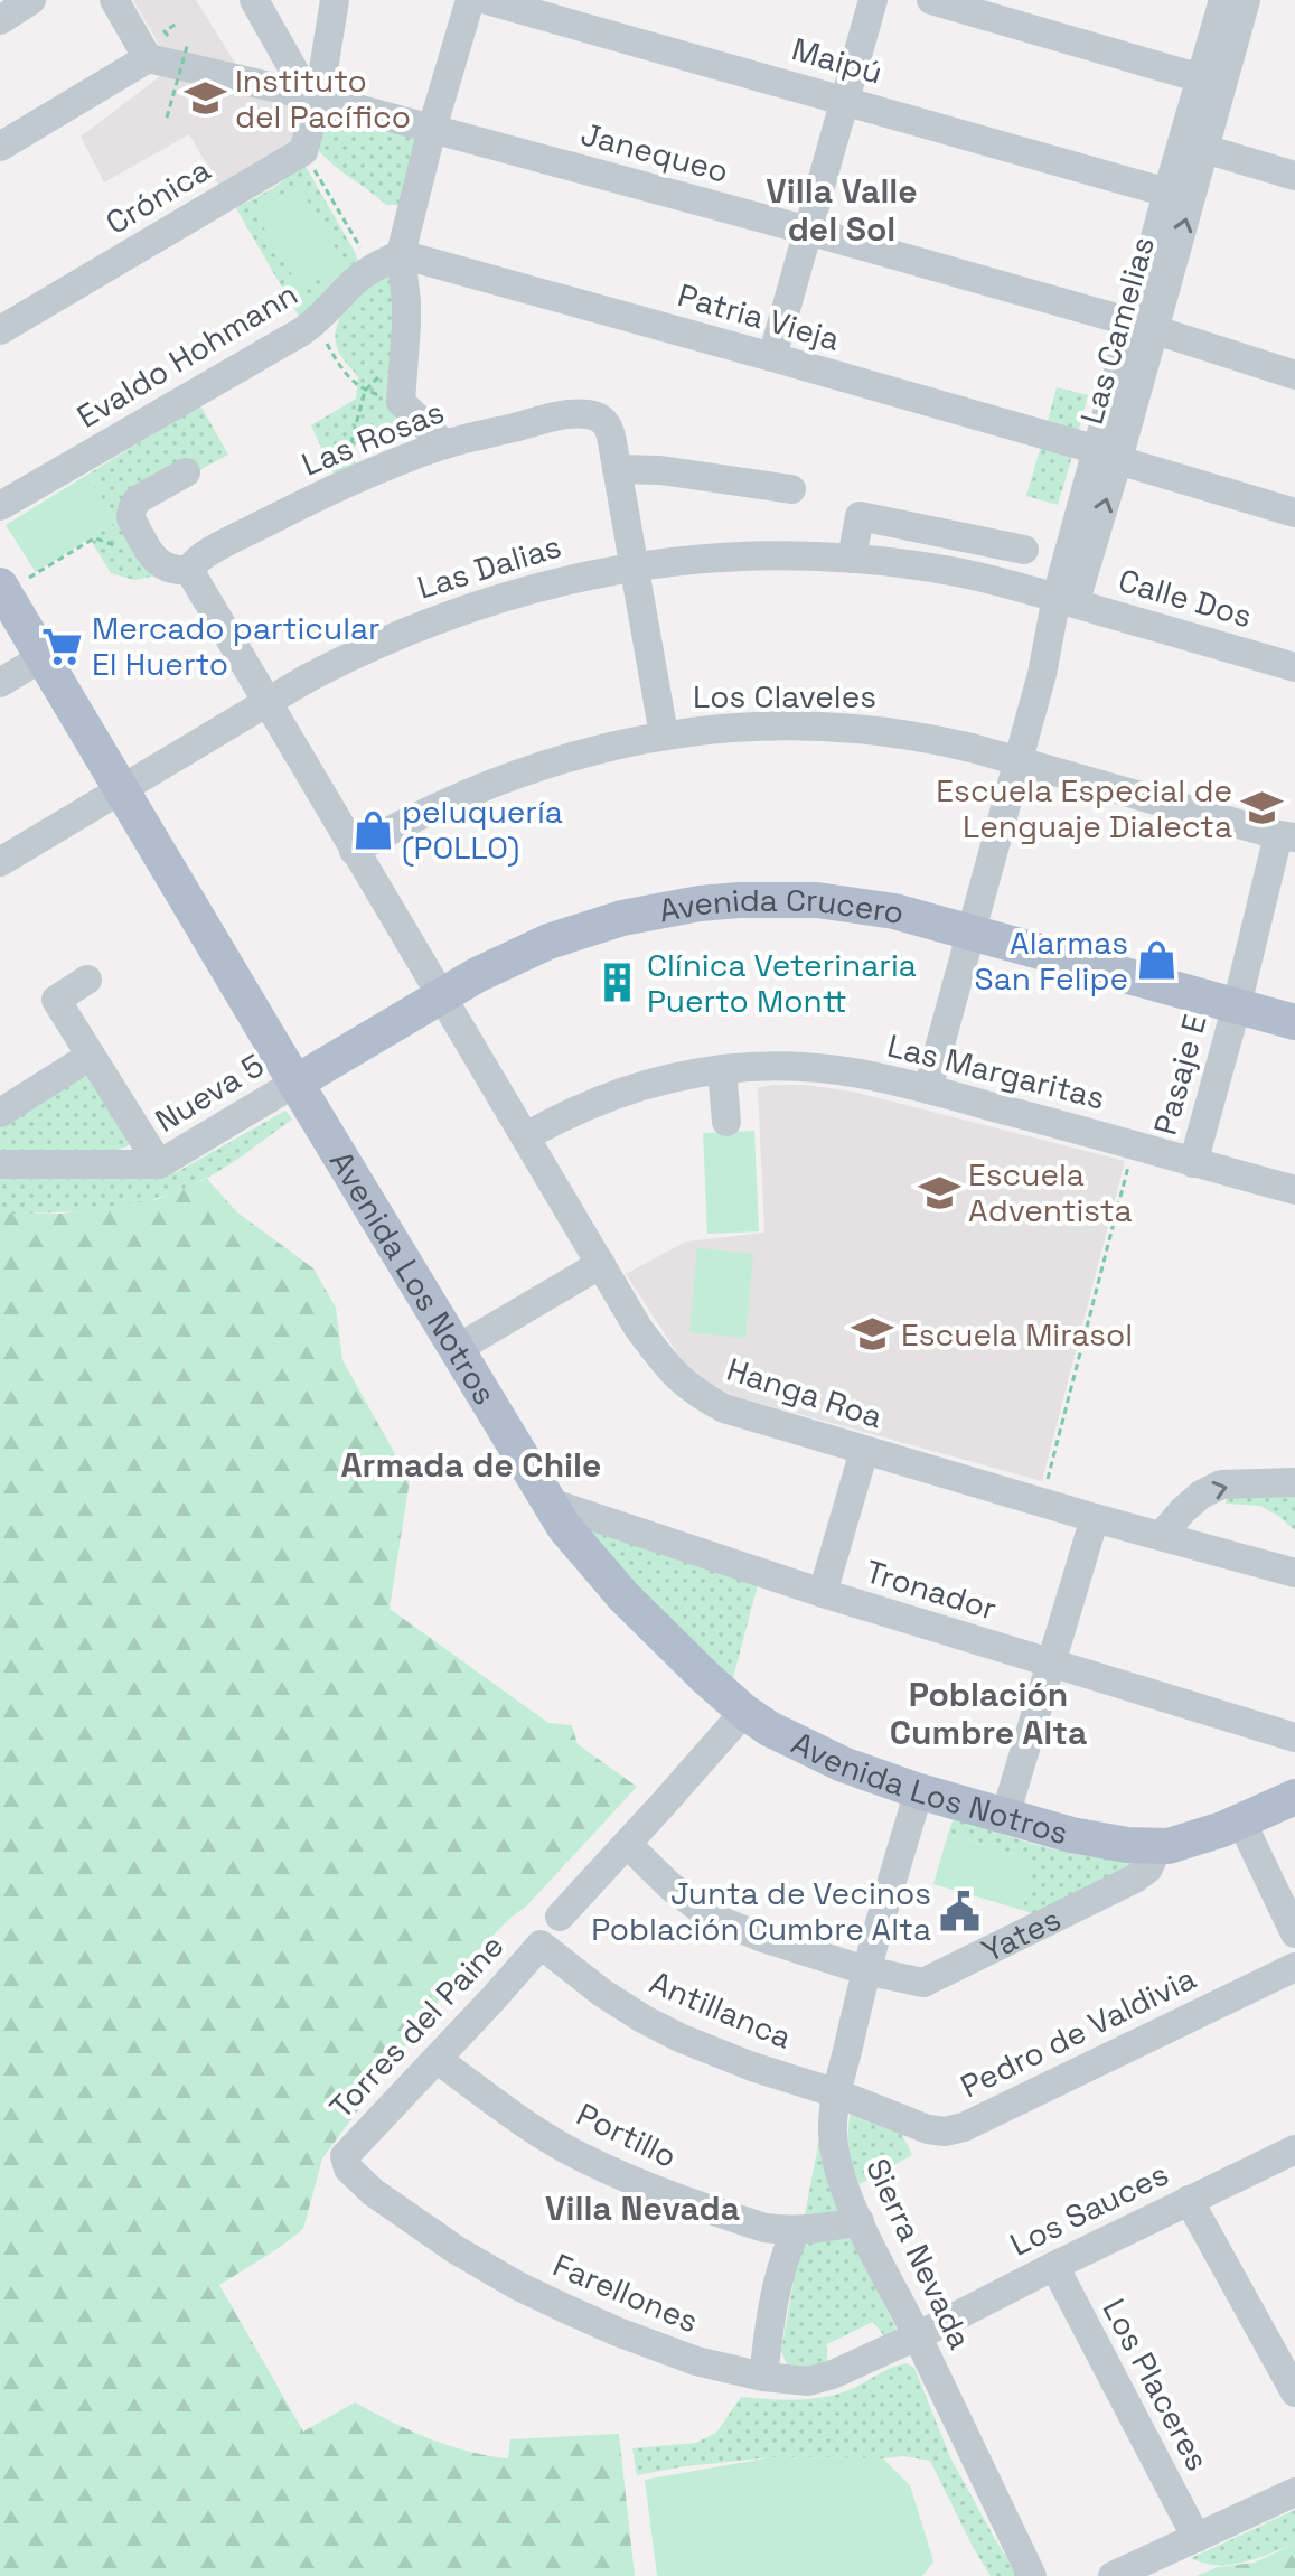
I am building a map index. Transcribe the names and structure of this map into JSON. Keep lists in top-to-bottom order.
{
  "streets": {
    "main road": ["Avenida Crucero", "Avenida Los Notros"],
    "street": [
      "Maipú",
      "Janequeo",
      "Crónica",
      "Patria Vieja",
      "Las Camelias",
      "Evaldo Hohmann",
      "Las Rosas",
      "Las Dalias",
      "Calle Dos",
      "Los Claveles",
      "Las Margaritas",
      "Pasaje E",
      "Nueva 5",
      "Hanga Roa",
      "Tronador",
      "Yates",
      "Antillanca",
      "Torres del Paine",
      "Pedro de Valdivia",
      "Portillo",
      "Los Sauces",
      "Sierra Nevada",
      "Farellones",
      "Los Placeres"
    ]
  },
  "crossings": [
    ["Maipú", "Las Camelias"],
    ["Janequeo", "Las Camelias"],
    ["Patria Vieja", "Las Camelias"],
    ["Patria Vieja", "Evaldo Hohmann"],
    ["Las Camelias", "Las Dalias"],
    ["Las Camelias", "Calle Dos"],
    ["Las Camelias", "Los Claveles"],
    ["Las Camelias", "Avenida Crucero"],
    ["Las Camelias", "Las Margaritas"],
    ["Las Rosas", "Hanga Roa"],
    ["Las Dalias", "Calle Dos"],
    ["Las Dalias", "Avenida Los Notros"],
    ["Las Dalias", "Hanga Roa"],
    ["Los Claveles", "Pasaje E"],
    ["Los Claveles", "Hanga Roa"],
    ["Avenida Crucero", "Pasaje E"],
    ["Avenida Crucero", "Nueva 5"],
    ["Avenida Crucero", "Avenida Los Notros"],
    ["Avenida Crucero", "Hanga Roa"],
    ["Las Margaritas", "Pasaje E"],
    ["Las Margaritas", "Hanga Roa"],
    ["Nueva 5", "Avenida Los Notros"],
    ["Avenida Los Notros", "Tronador"],
    ["Avenida Los Notros", "Yates"],
    ["Avenida Los Notros", "Sierra Nevada"],
    ["Yates", "Sierra Nevada"],
    ["Antillanca", "Torres del Paine"],
    ["Antillanca", "Pedro de Valdivia"],
    ["Antillanca", "Sierra Nevada"],
    ["Torres del Paine", "Portillo"],
    ["Torres del Paine", "Farellones"],
    ["Pedro de Valdivia", "Sierra Nevada"],
    ["Portillo", "Sierra Nevada"],
    ["Los Sauces", "Sierra Nevada"],
    ["Los Sauces", "Farellones"],
    ["Los Sauces", "Los Placeres"],
    ["Sierra Nevada", "Farellones"]
  ],
  "districts": [
    "Villa Valle del Sol",
    "Armada de Chile",
    "Población Cumbre Alta",
    "Villa Nevada"
  ],
  "places": {
    "school or university": [
      "Instituto del Pacífico",
      "Escuela Especial de Lenguaje Dialecta",
      "Escuela Adventista",
      "Escuela Mirasol"
    ],
    "supermarket": ["Mercado particular El Huerto"],
    "shop": ["peluquería (POLLO)", "Alarmas San Felipe"],
    "building": ["Clínica Veterinaria Puerto Montt"],
    "public building": ["Junta de Vecinos Población Cumbre Alta"]
  }
}
